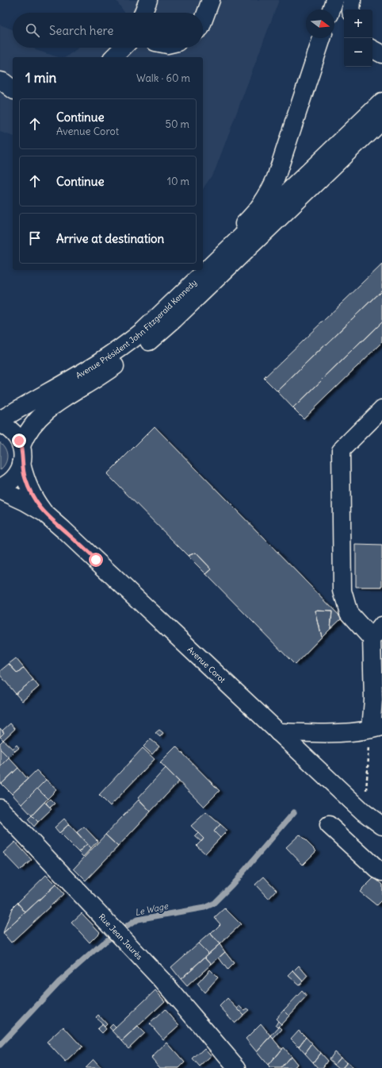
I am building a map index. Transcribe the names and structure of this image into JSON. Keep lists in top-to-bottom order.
{
  "streets": {
    "street": ["Avenue Président John Fitzgerald Kennedy", "Avenue Corot", "Rue Jean Jaurès"]
  },
  "crossings": [
    ["Avenue Président John Fitzgerald Kennedy", "Avenue Corot"]
  ],
  "water": ["Le Wage"],
  "north": "right",
  "page": {
    "map_buttons": ["+", "−"],
    "search": "Search here",
    "heading": ["1 min", "Walk · 60 m"],
    "list": [
      ["Continue", "Avenue Corot", "50 m"],
      ["Continue", "10 m"],
      "Arrive at destination"
    ]
  }
}
